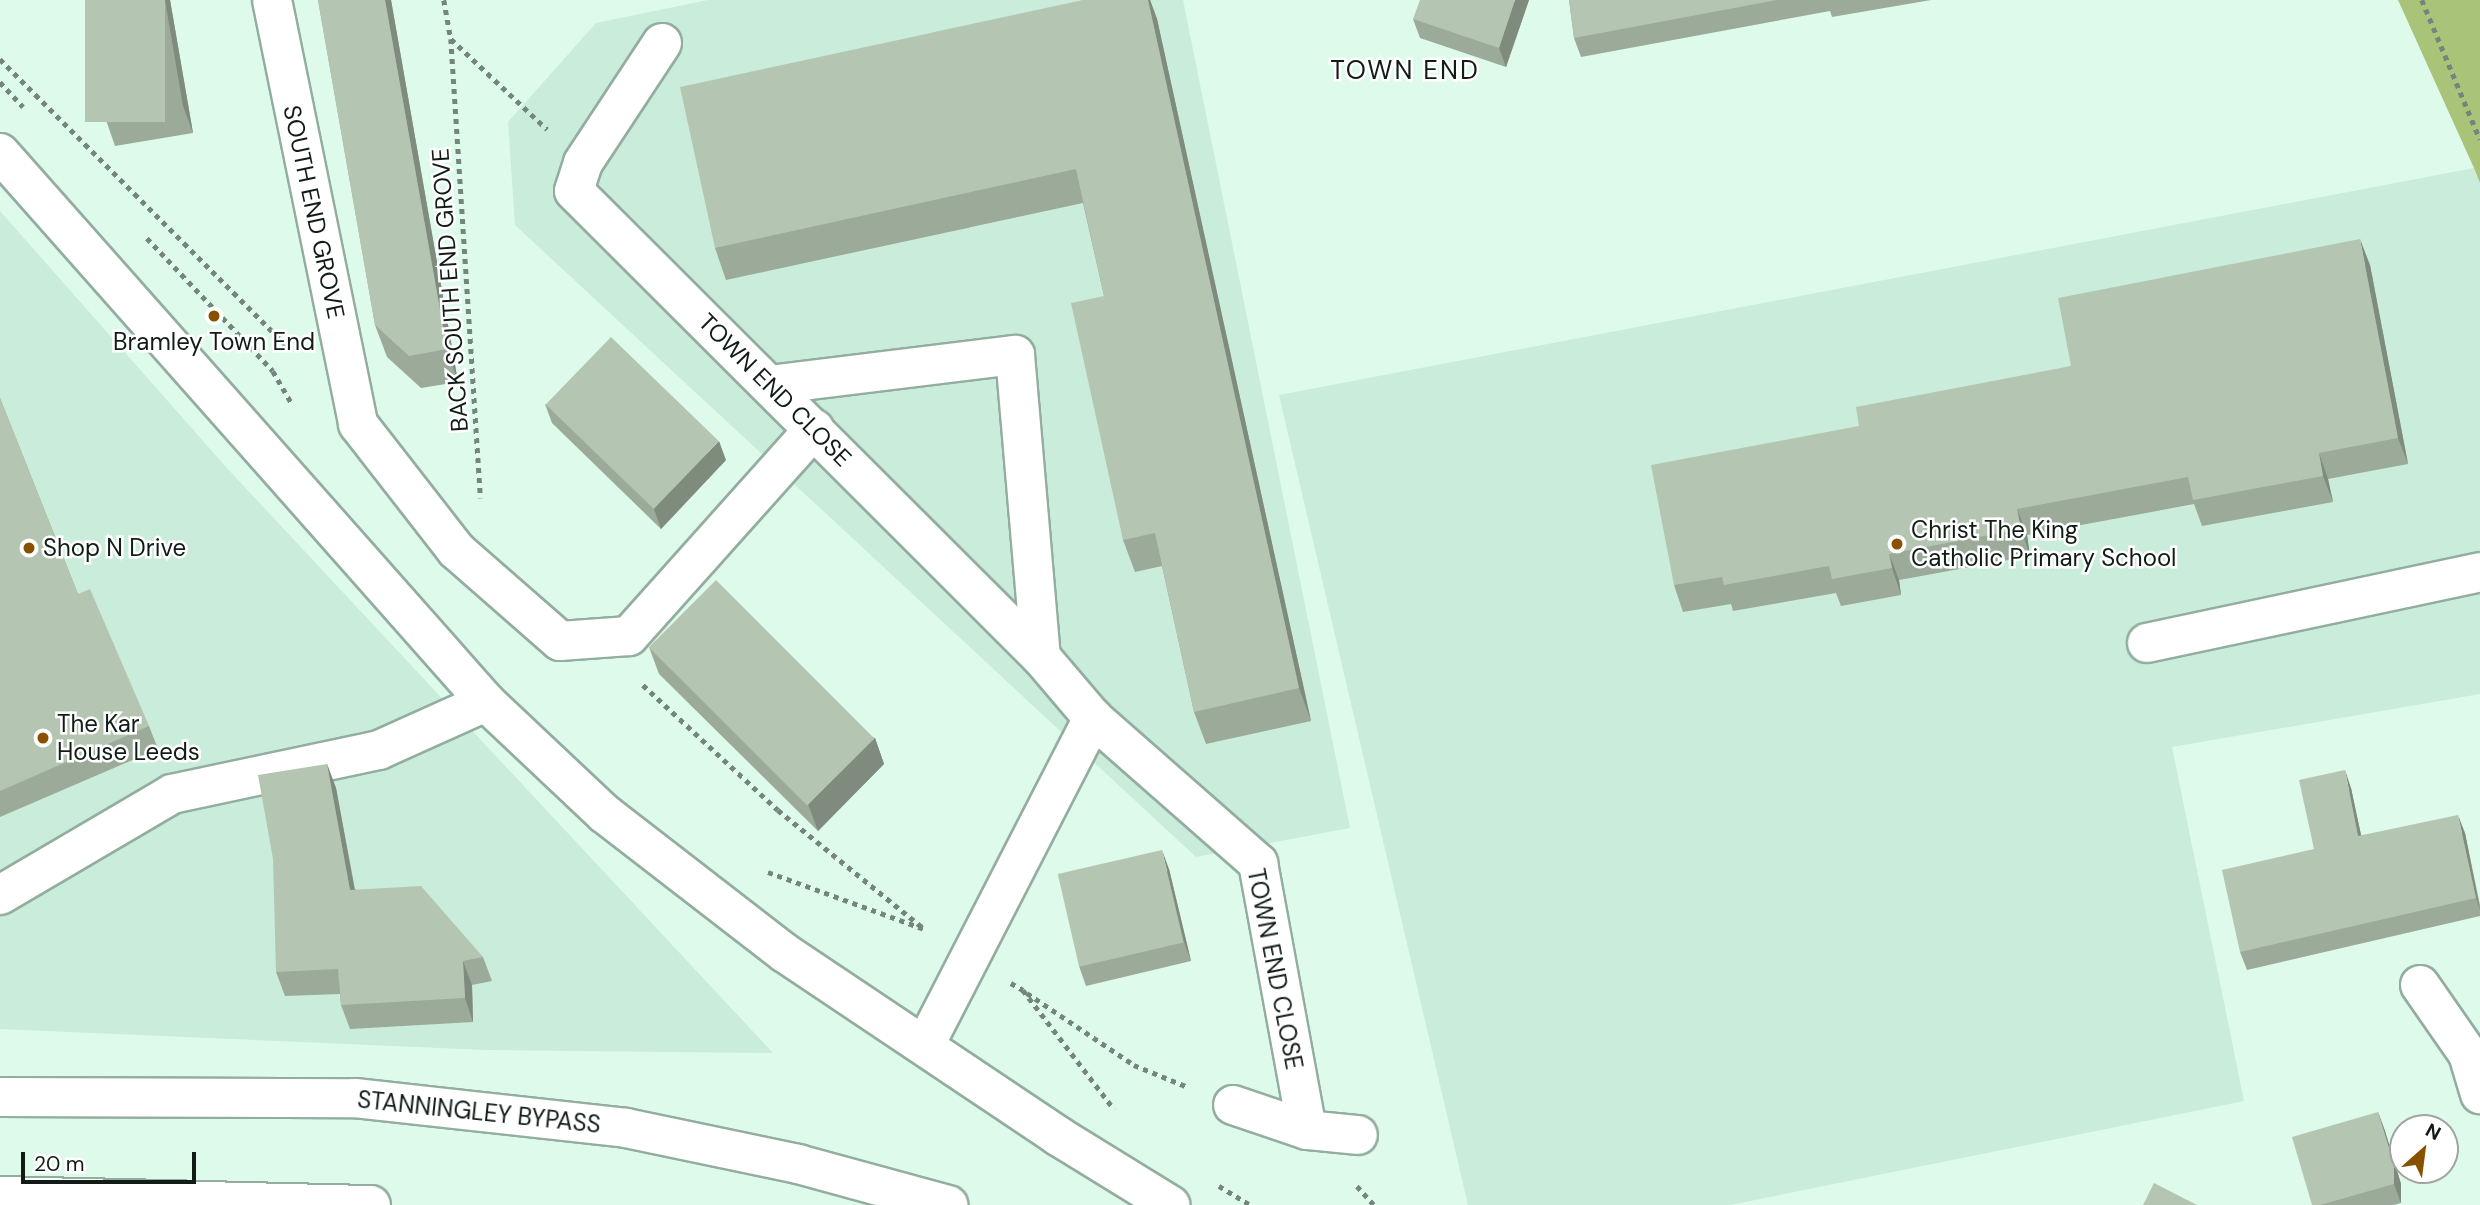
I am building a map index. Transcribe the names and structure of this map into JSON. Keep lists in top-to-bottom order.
{
  "streets": {
    "street": ["SOUTH END GROVE", "TOWN END CLOSE", "STANNINGLEY BYPASS"],
    "path": ["BACK SOUTH END GROVE"]
  },
  "crossings": [
    ["SOUTH END GROVE", "BACK SOUTH END GROVE"]
  ],
  "districts": ["TOWN END"],
  "places": [
    "Bramley Town End",
    "Christ The King Catholic Primary School",
    "Shop N Drive",
    "The Kar House Leeds"
  ],
  "scale_bar": "20 m",
  "north": "top right"
}
